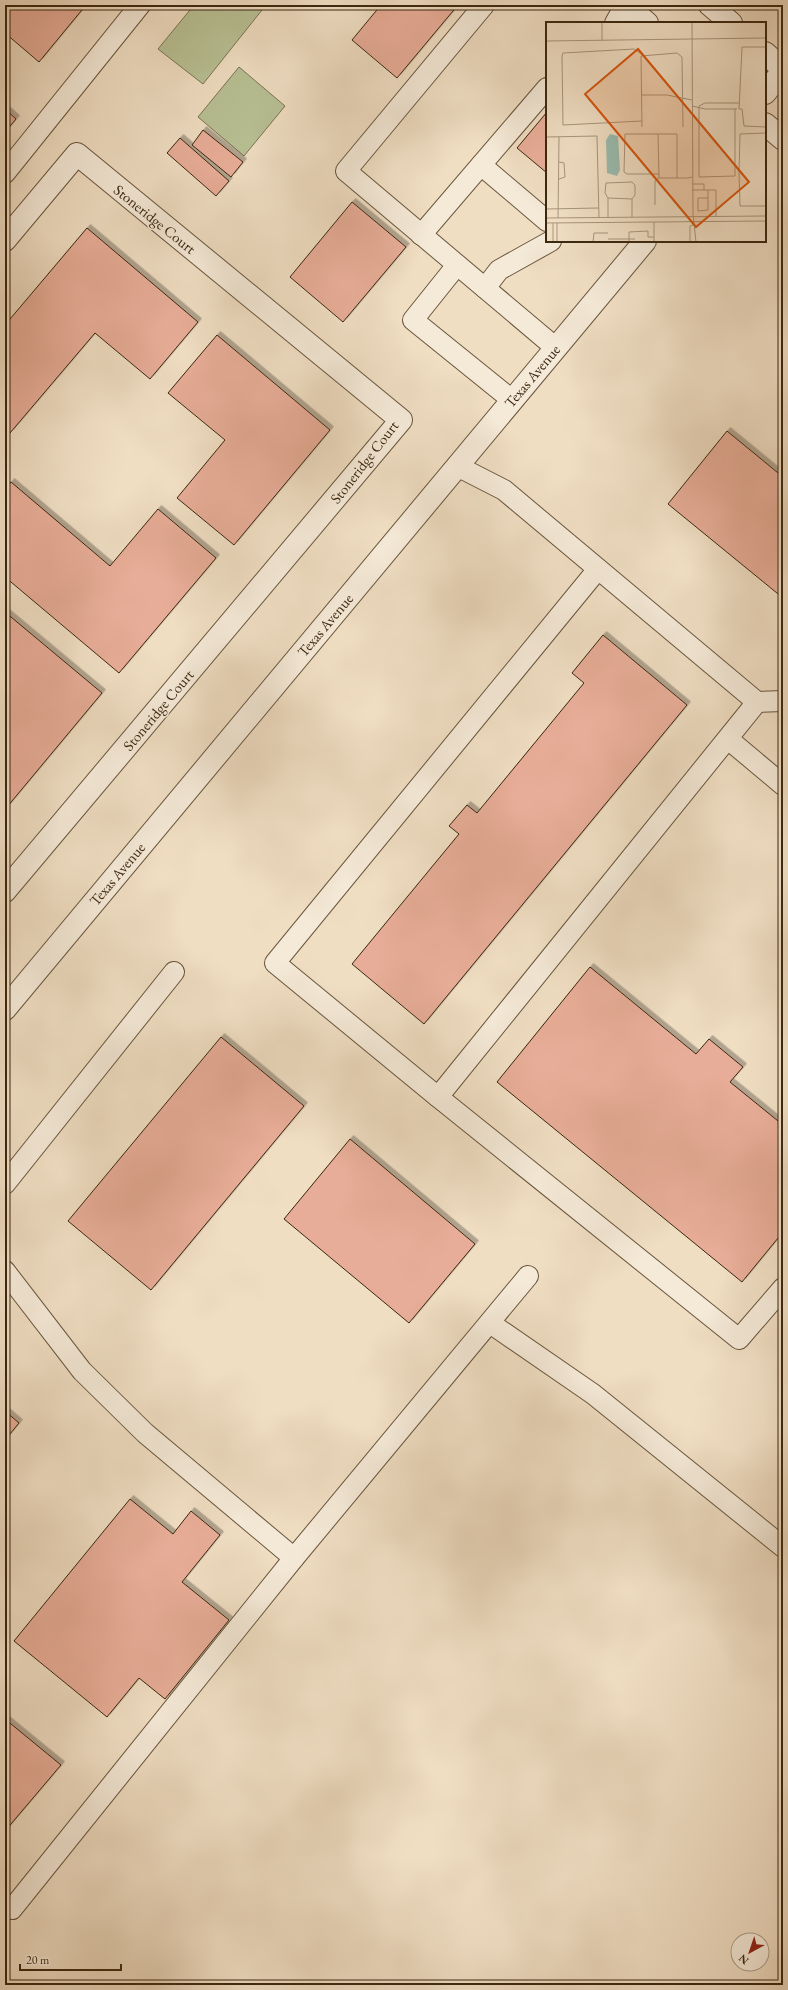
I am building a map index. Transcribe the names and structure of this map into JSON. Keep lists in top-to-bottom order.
{
  "streets": {
    "street": ["Stoneridge Court", "Texas Avenue"]
  },
  "scale_bar": "20 m",
  "north": "bottom left"
}
